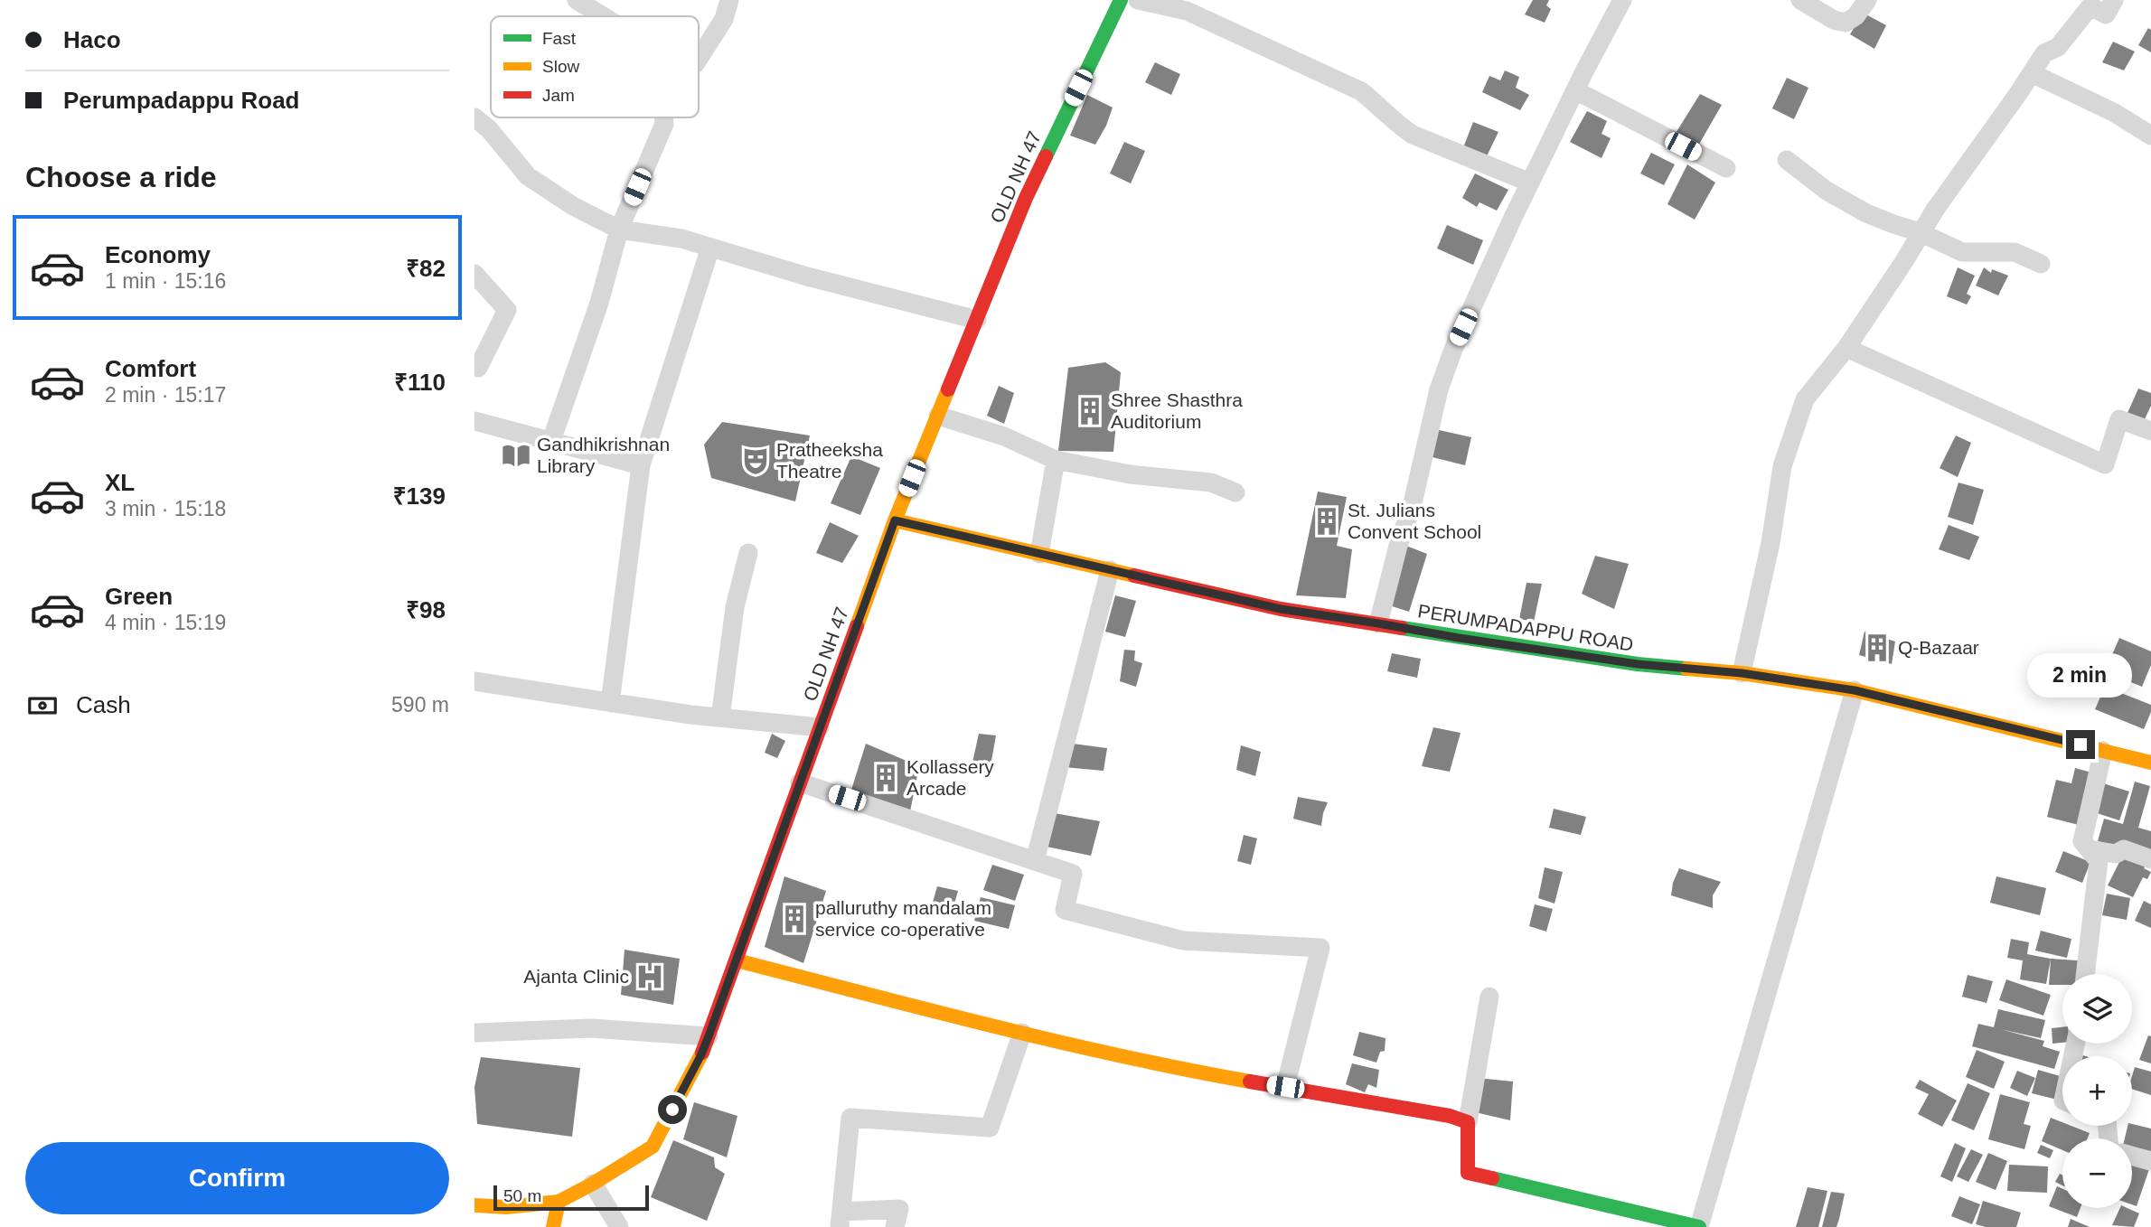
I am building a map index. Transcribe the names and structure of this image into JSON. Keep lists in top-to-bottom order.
{
  "streets": {
    "main road": ["OLD NH 47", "PERUMPADAPPU ROAD"]
  },
  "crossings": [
    ["OLD NH 47", "PERUMPADAPPU ROAD"]
  ],
  "places": {
    "building": [
      "Shree Shasthra Auditorium",
      "St. Julians Convent School",
      "Q-Bazaar",
      "Kollassery Arcade",
      "palluruthy mandalam service co-operative"
    ],
    "library": ["Gandhikrishnan Library"],
    "theatre": ["Pratheeksha Theatre"],
    "hospital": ["Ajanta Clinic"]
  },
  "legend": ["Fast", "Slow", "Jam"],
  "scale_bar": "50 m",
  "page": {
    "banner": ["Haco", "Perumpadappu Road"],
    "heading": "Choose a ride",
    "list": [
      {
        "name": "Economy",
        "note": "1 min · 15:16",
        "value": "₹82"
      },
      {
        "name": "Comfort",
        "note": "2 min · 15:17",
        "value": "₹110"
      },
      {
        "name": "XL",
        "note": "3 min · 15:18",
        "value": "₹139"
      },
      {
        "name": "Green",
        "note": "4 min · 15:19",
        "value": "₹98"
      }
    ],
    "bubble": "2 min",
    "pay": ["Cash", "590 m"],
    "map_buttons": ["+", "−"],
    "buttons": "Confirm",
    "scale": "50 m"
  }
}
